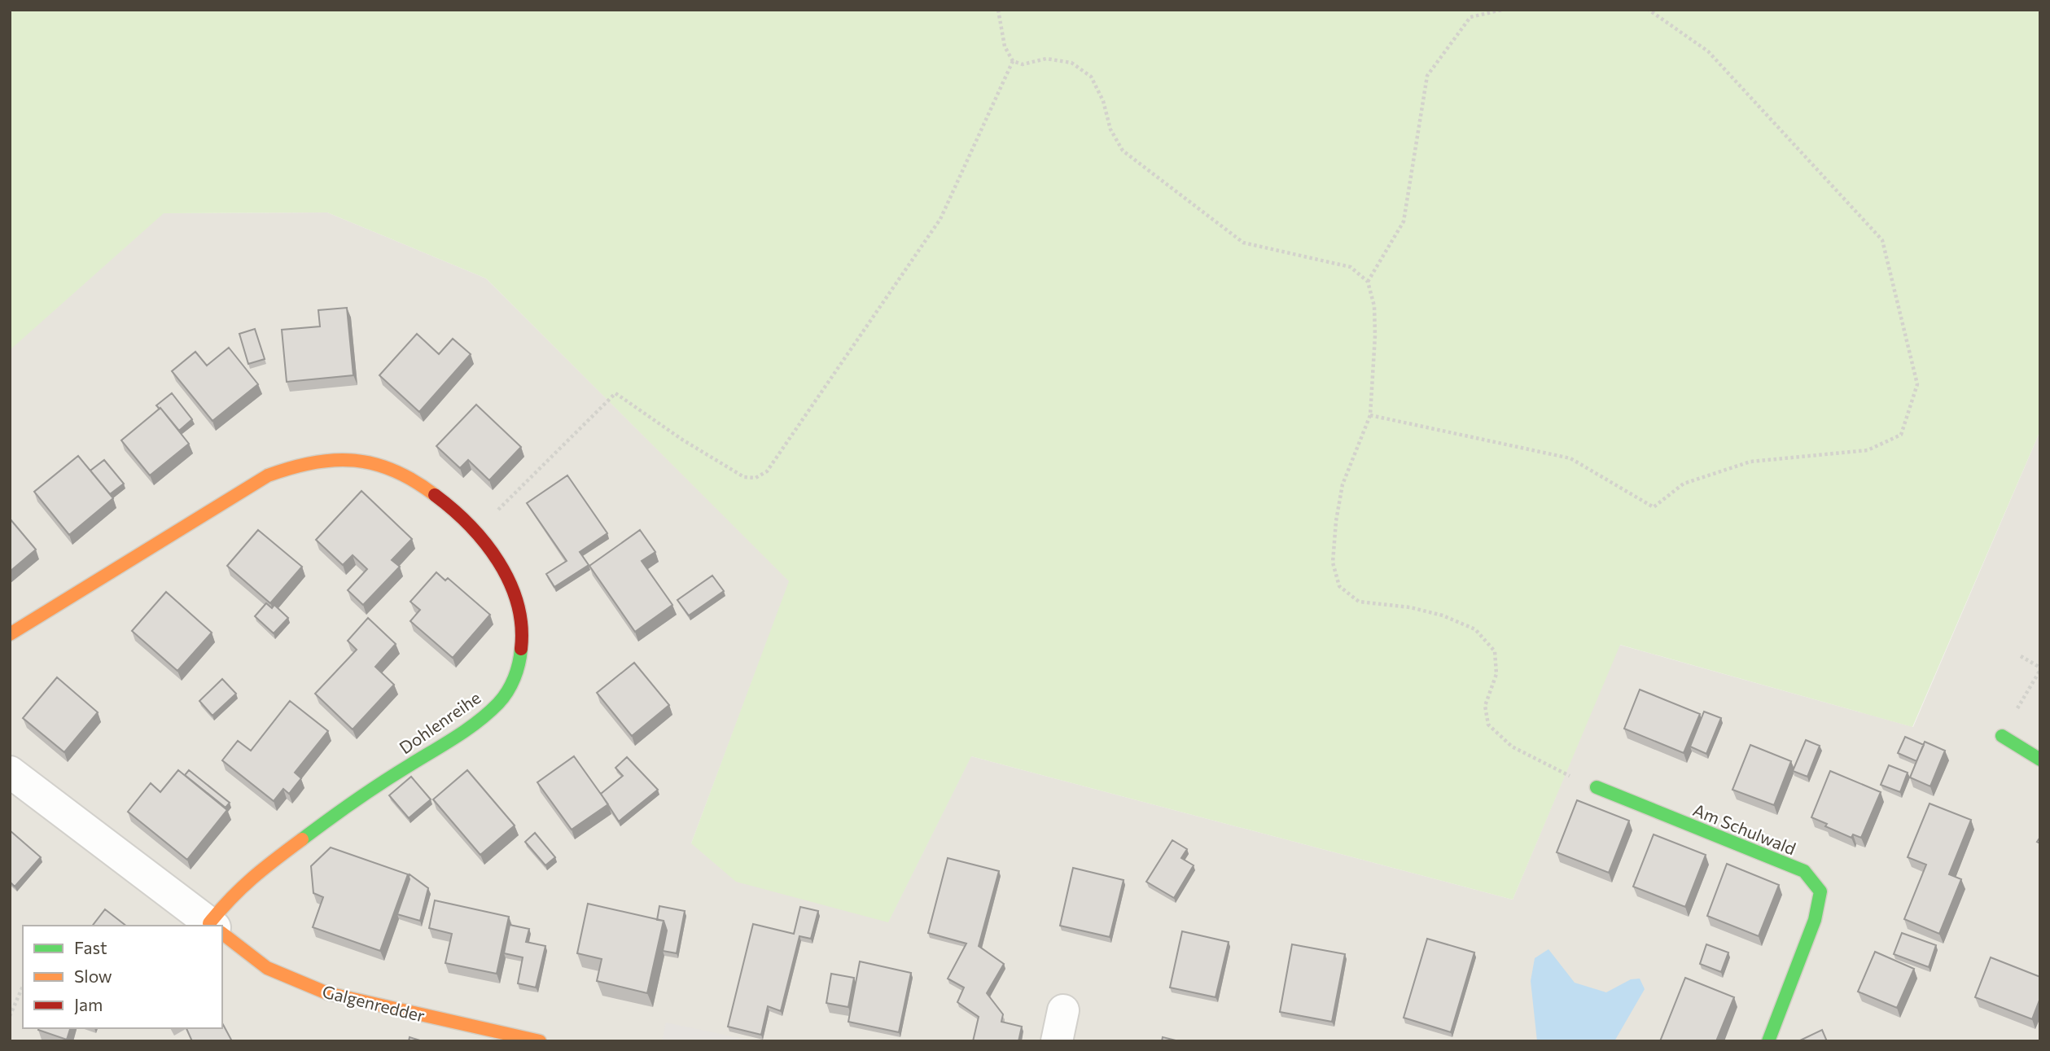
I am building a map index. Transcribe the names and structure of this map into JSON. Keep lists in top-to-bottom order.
{
  "streets": {
    "street": ["Dohlenreihe", "Am Schulwald", "Galgenredder"]
  },
  "legend": ["Fast", "Slow", "Jam"]
}
